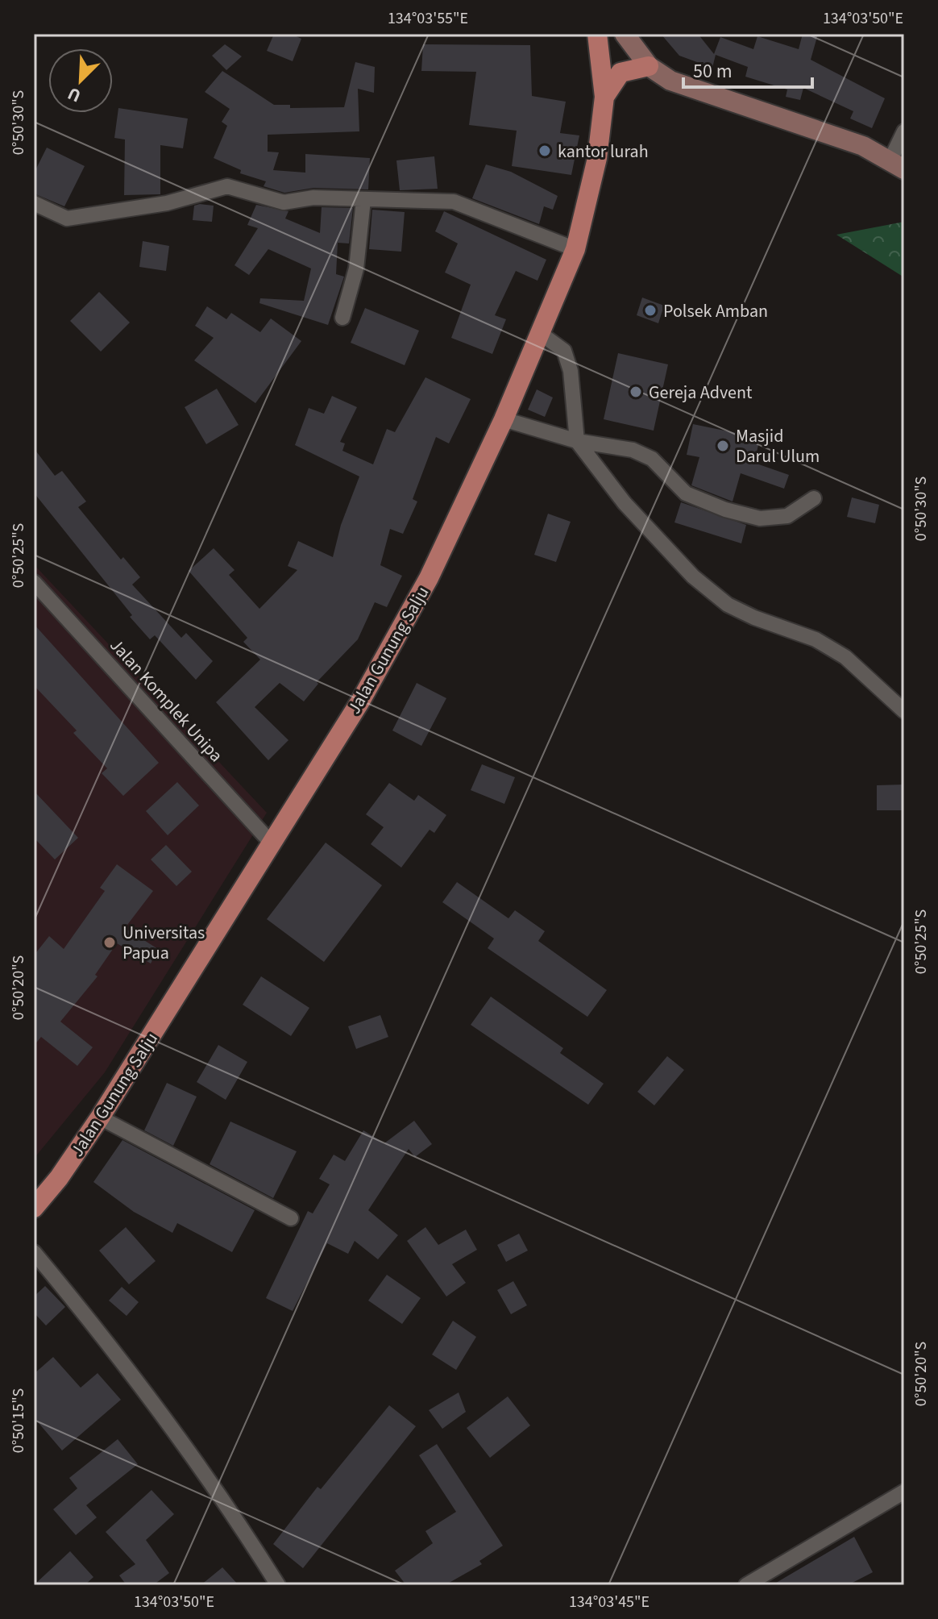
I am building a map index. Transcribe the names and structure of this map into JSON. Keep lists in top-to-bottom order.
{
  "streets": {
    "main road": ["Jalan Gunung Salju"],
    "street": ["Jalan Komplek Unipa"]
  },
  "crossings": [
    ["Jalan Gunung Salju", "Jalan Komplek Unipa"]
  ],
  "places": [
    "kantor lurah",
    "Polsek Amban",
    "Gereja Advent",
    "Masjid Darul Ulum",
    "Universitas Papua"
  ],
  "scale_bar": "50 m",
  "north": "bottom left",
  "coordinates": [
    "134°03'55\"E",
    "134°03'50\"E",
    "0°50'30\"S",
    "0°50'25\"S",
    "0°50'20\"S",
    "0°50'15\"S",
    "134°03'45\"E"
  ]
}
